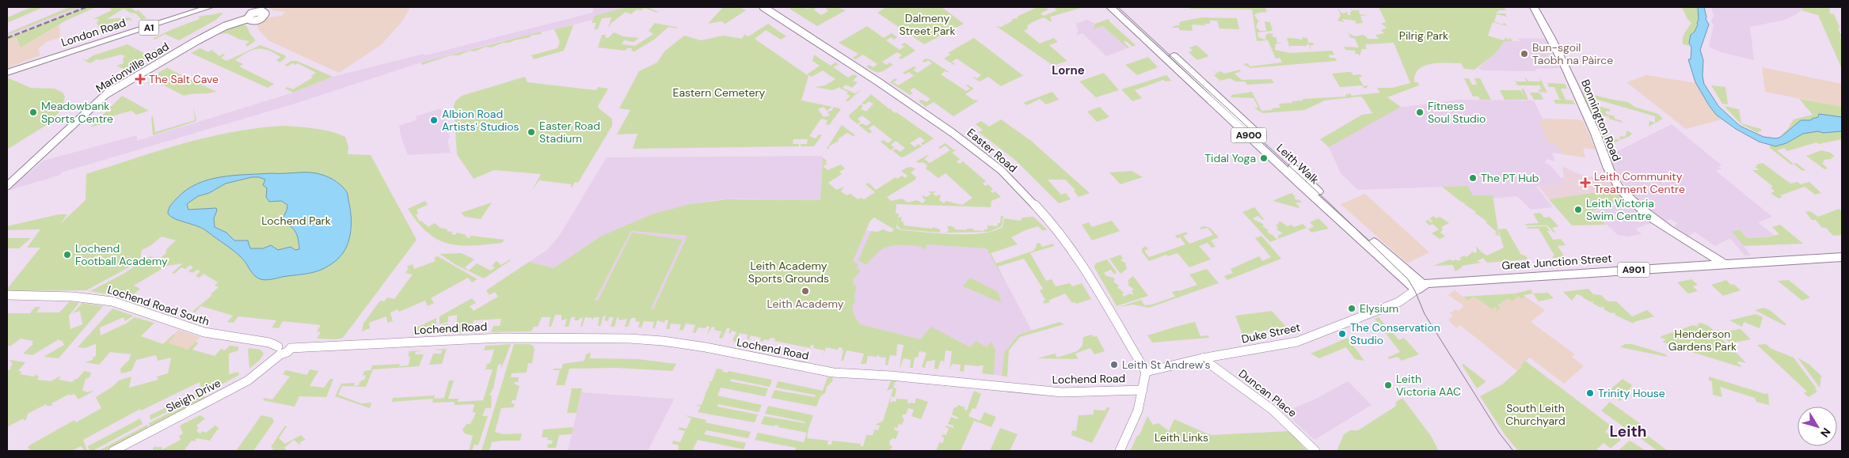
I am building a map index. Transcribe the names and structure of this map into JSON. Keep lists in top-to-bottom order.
{
  "streets": {
    "main road": [
      "A1",
      "London Road",
      "Bonnington Road",
      "A900",
      "Leith Walk",
      "Great Junction Street",
      "A901"
    ],
    "street": [
      "Marionville Road",
      "Easter Road",
      "Lochend Road South",
      "Lochend Road",
      "Duke Street",
      "Duncan Place",
      "Sleigh Drive"
    ]
  },
  "crossings": [
    ["Bonnington Road", "Great Junction Street"],
    ["Easter Road", "Duke Street"],
    ["Leith Walk", "Great Junction Street"],
    ["Leith Walk", "Duke Street"],
    ["Great Junction Street", "Duke Street"],
    ["Lochend Road South", "Lochend Road"],
    ["Lochend Road South", "Sleigh Drive"],
    ["Lochend Road", "Sleigh Drive"],
    ["Duke Street", "Duncan Place"]
  ],
  "districts": ["Lorne", "Leith"],
  "parks": [
    "Dalmeny Street Park",
    "Pilrig Park",
    "Eastern Cemetery",
    "Lochend Park",
    "Leith Academy Sports Grounds",
    "Henderson Gardens Park",
    "South Leith Churchyard",
    "Leith Links"
  ],
  "places": {
    "other": [
      "Bun-sgoil Taobh na Pàirce",
      "Meadowbank Sports Centre",
      "Fitness Soul Studio",
      "Albion Road Artists' Studios",
      "Easter Road Stadium",
      "Tidal Yoga",
      "The PT Hub",
      "Leith Victoria Swim Centre",
      "Lochend Football Academy",
      "Leith Academy",
      "Elysium",
      "The Conservation Studio",
      "Leith St Andrew's",
      "Leith Victoria AAC",
      "Trinity House"
    ],
    "health": ["The Salt Cave", "Leith Community Treatment Centre"]
  },
  "north": "bottom right"
}
